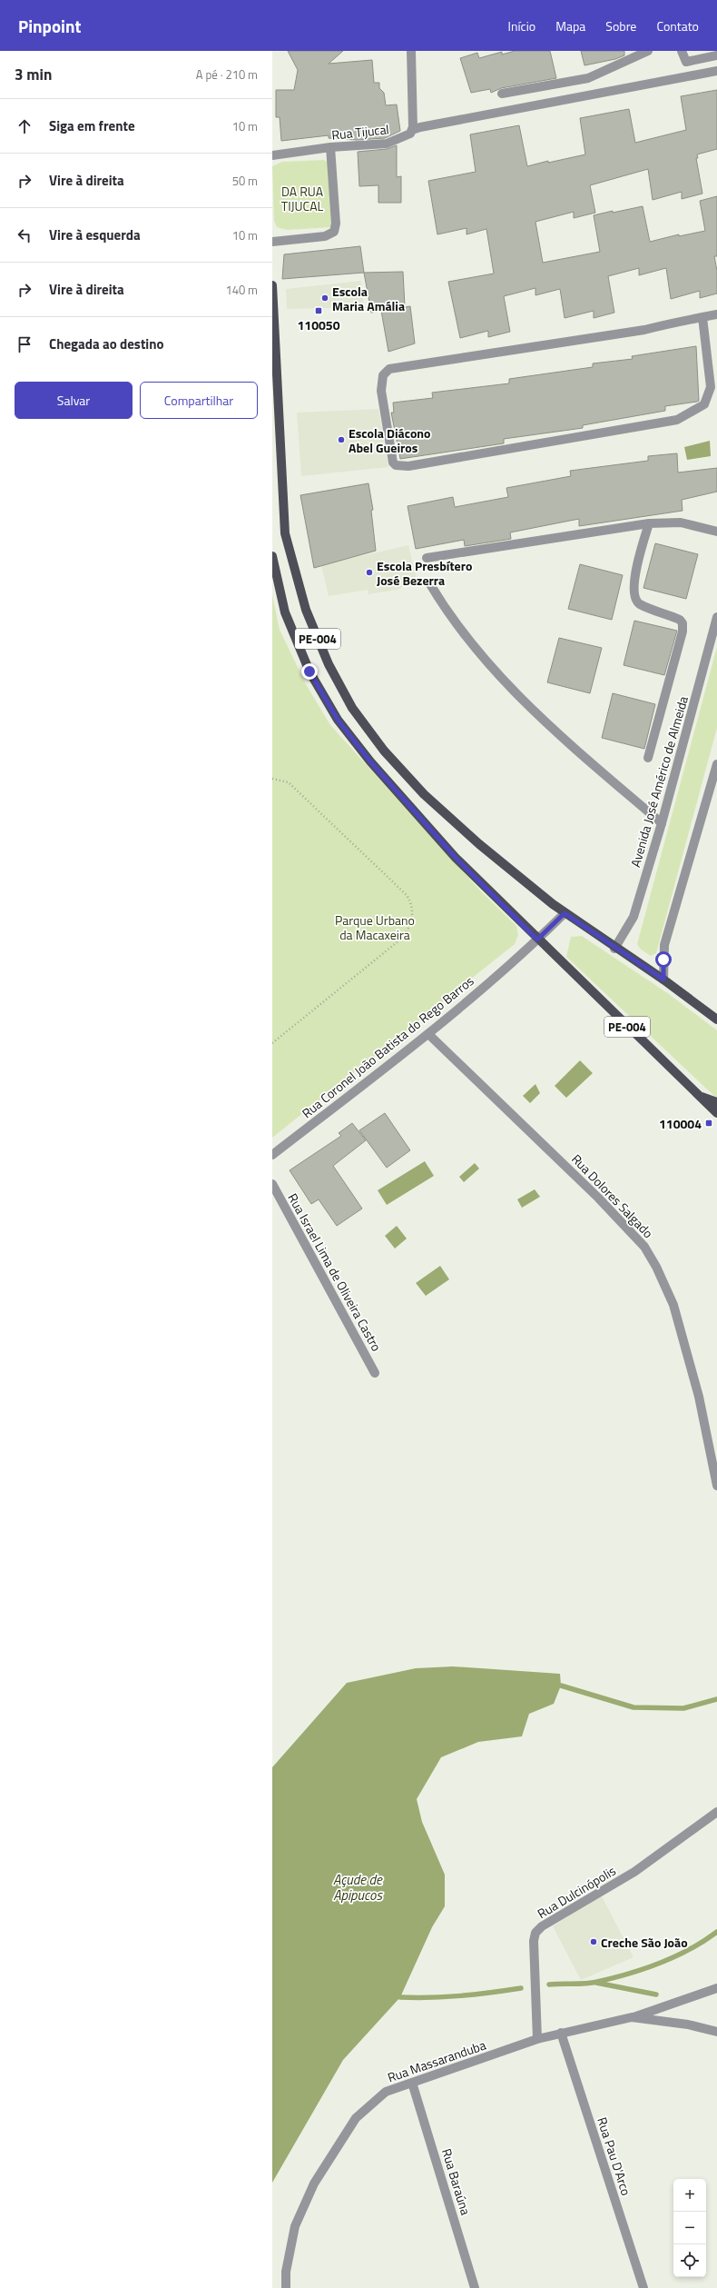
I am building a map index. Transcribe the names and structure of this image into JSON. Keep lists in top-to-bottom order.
{
  "streets": {
    "main road": ["PE-004"],
    "street": [
      "Rua Tijucal",
      "Avenida José Américo de Almeida",
      "Rua Coronel João Batista do Rego Barros",
      "Rua Dolores Salgado",
      "Rua Israel Lima de Oliveira Castro",
      "Rua Dulcinópolis",
      "Rua Massaranduba",
      "Rua Pau D'Arco",
      "Rua Baraúna"
    ]
  },
  "crossings": [
    ["PE-004", "Avenida José Américo de Almeida"],
    ["PE-004", "Rua Coronel João Batista do Rego Barros"],
    ["Rua Coronel João Batista do Rego Barros", "Rua Dolores Salgado"],
    ["Rua Dulcinópolis", "Rua Massaranduba"],
    ["Rua Massaranduba", "Rua Pau D'Arco"],
    ["Rua Massaranduba", "Rua Baraúna"]
  ],
  "water": ["Açude de Apipucos"],
  "parks": ["DA RUA TIJUCAL", "Parque Urbano da Macaxeira"],
  "places": {
    "other": [
      "Escola Maria Amália",
      "Escola Diácono Abel Gueiros",
      "Escola Presbítero José Bezerra",
      "Creche São João"
    ],
    "transit": ["110050", "110004"]
  },
  "page": {
    "header": "Pinpoint",
    "nav": [
      "Início",
      "Mapa",
      "Sobre",
      "Contato"
    ],
    "heading": ["3 min", "A pé · 210 m"],
    "list": [
      ["Siga em frente", "10 m"],
      ["Vire à direita", "50 m"],
      ["Vire à esquerda", "10 m"],
      ["Vire à direita", "140 m"],
      "Chegada ao destino"
    ],
    "buttons": ["Salvar", "Compartilhar"],
    "map_buttons": ["+", "−"]
  }
}
